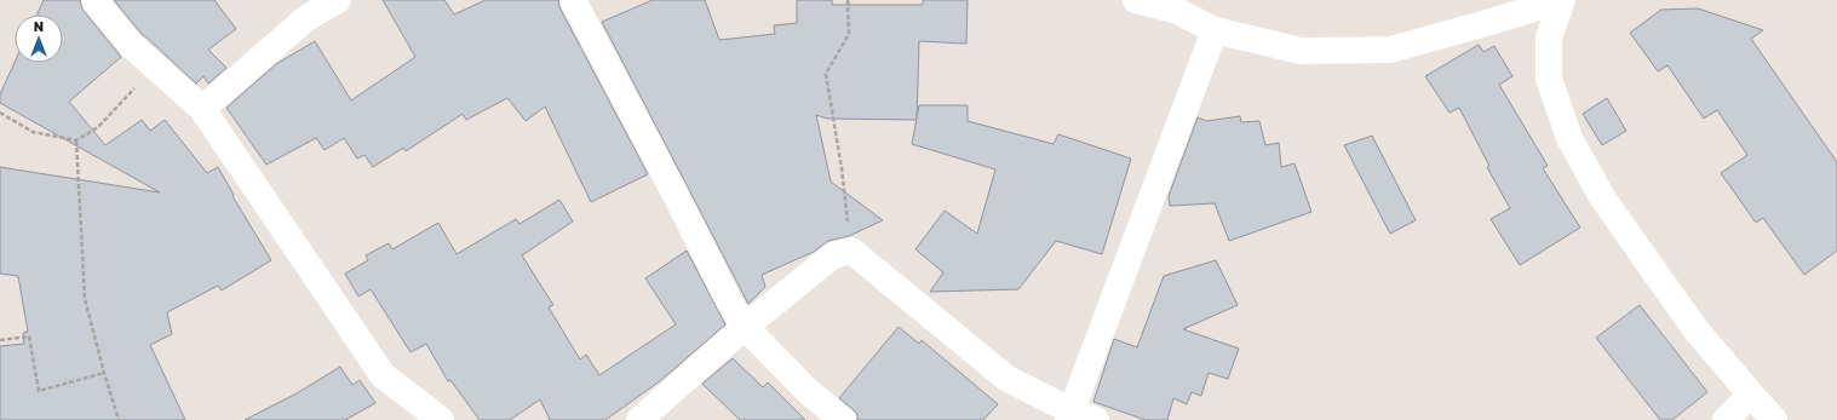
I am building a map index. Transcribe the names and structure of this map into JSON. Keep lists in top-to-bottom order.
{
  "north": "top"
}
